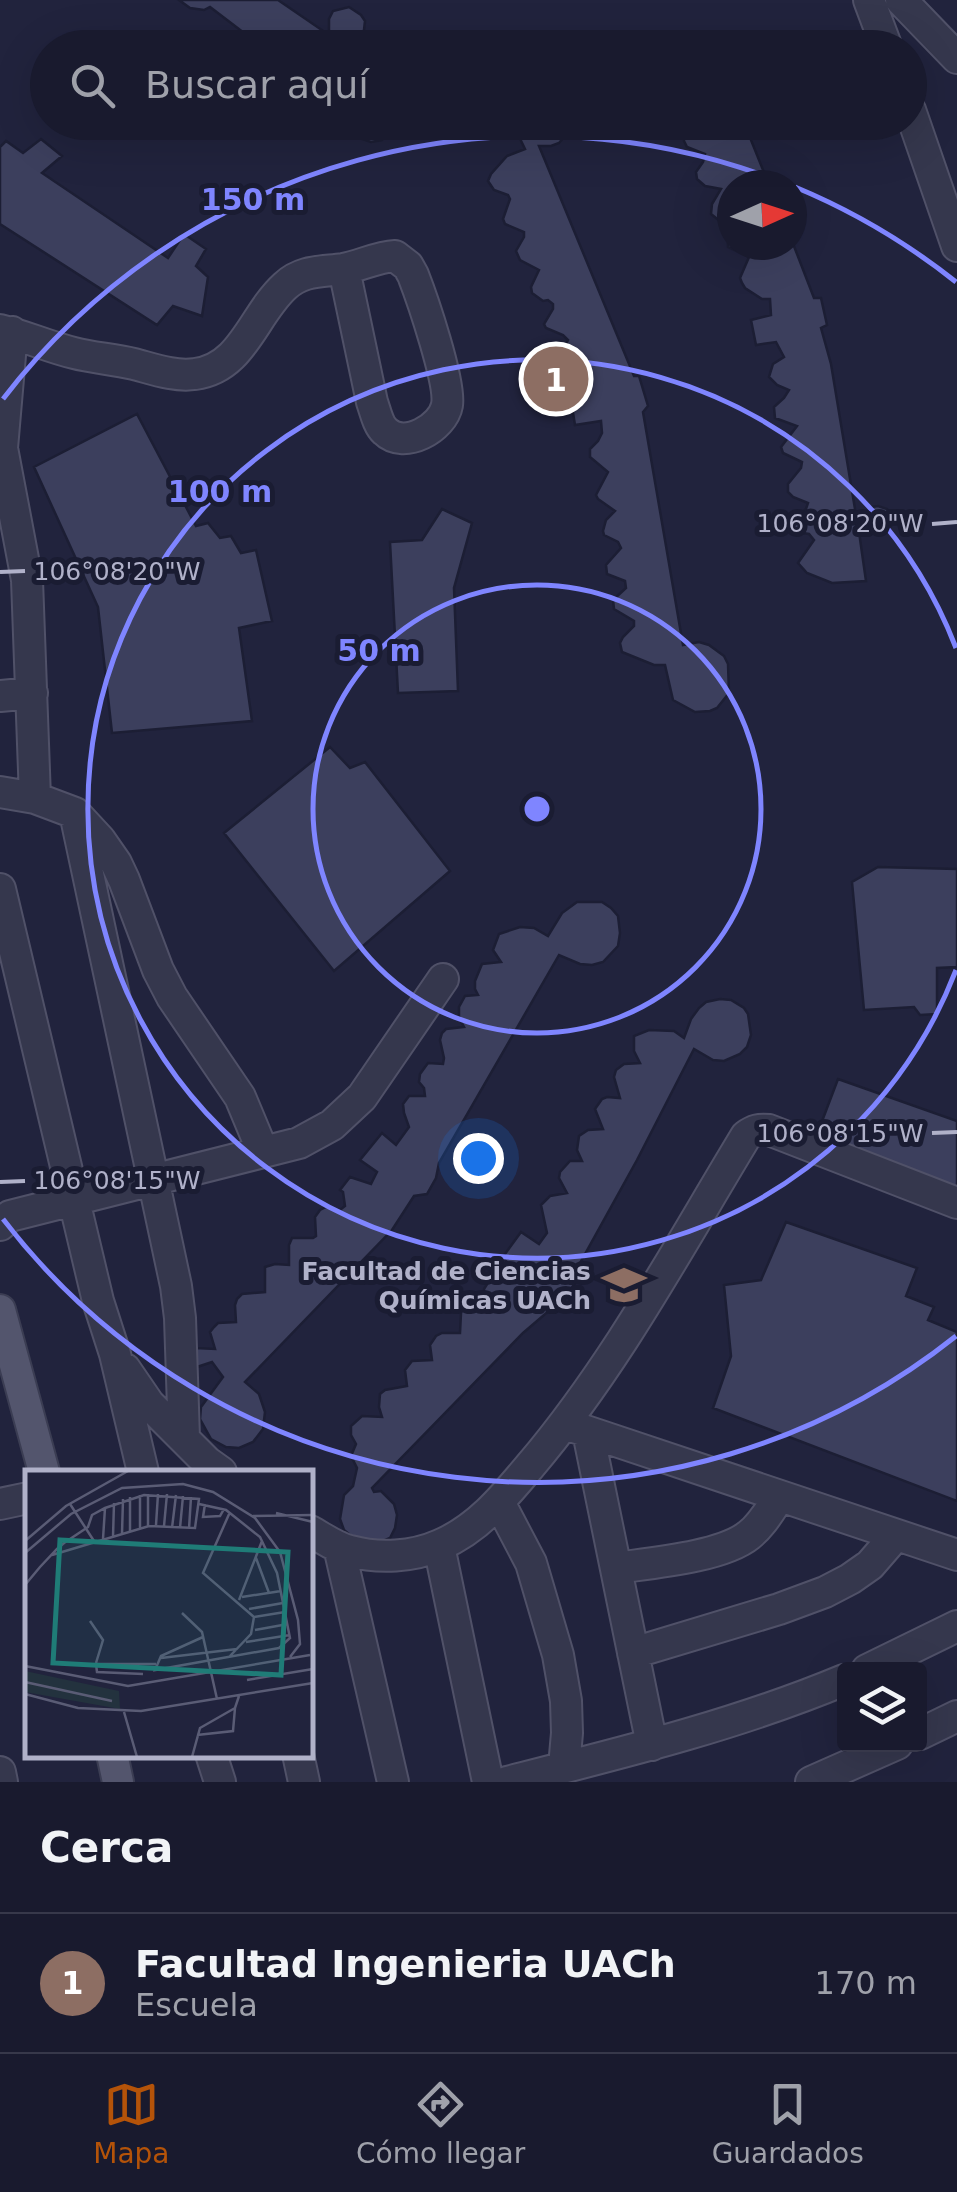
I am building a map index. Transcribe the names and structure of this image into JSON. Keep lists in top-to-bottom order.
{
  "places": {
    "school or university": ["Facultad de Ciencias Químicas UACh"]
  },
  "north": "right",
  "page": {
    "search": "Buscar aquí",
    "pins": "1",
    "heading": "Cerca",
    "list": [
      {
        "mark": "1",
        "name": "Facultad Ingenieria UACh",
        "note": "Escuela",
        "value": "170 m"
      }
    ],
    "nav": ["Mapa", "Cómo llegar", "Guardados"]
  },
  "coordinates": ["106°08'20\"W", "106°08'15\"W"],
  "rings": ["150 m", "100 m", "50 m"]
}
